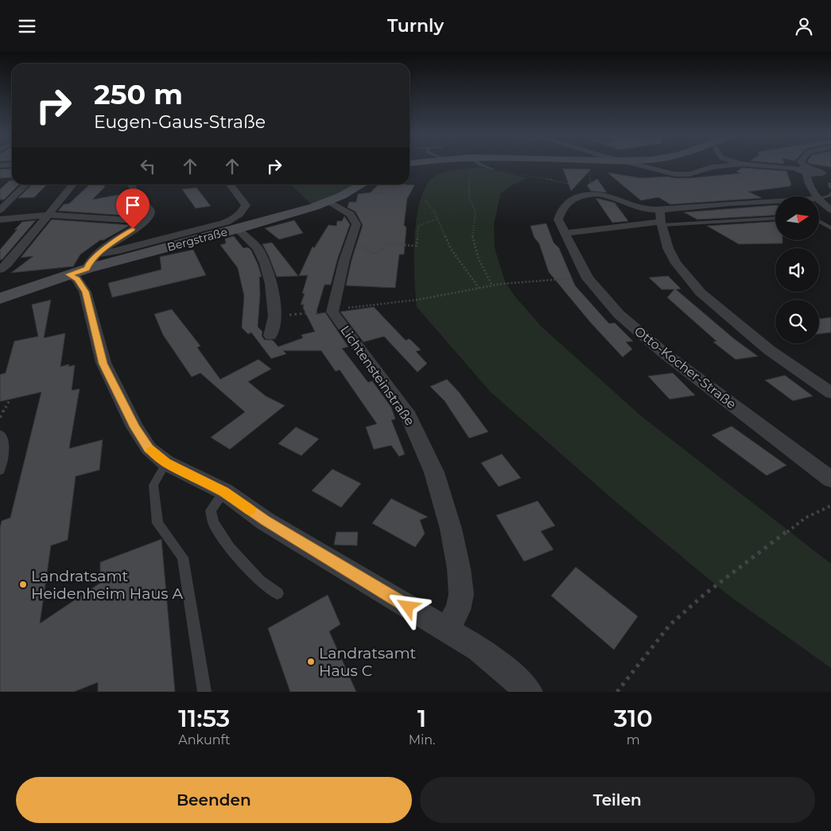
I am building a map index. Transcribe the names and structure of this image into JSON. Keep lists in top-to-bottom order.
{
  "streets": {
    "street": ["Bergstraße", "Otto-Kocher-Straße", "Lichtensteinstraße"]
  },
  "crossings": [
    ["Bergstraße", "Lichtensteinstraße"]
  ],
  "places": ["Landratsamt Heidenheim Haus A", "Landratsamt Haus C"],
  "north": "right",
  "page": {
    "header": "Turnly",
    "turn": ["250 m", "Eugen-Gaus-Straße"],
    "eta": [
      "11:53",
      "Ankunft",
      "1",
      "Min.",
      "310",
      "m"
    ],
    "buttons": ["Beenden", "Teilen"]
  }
}
